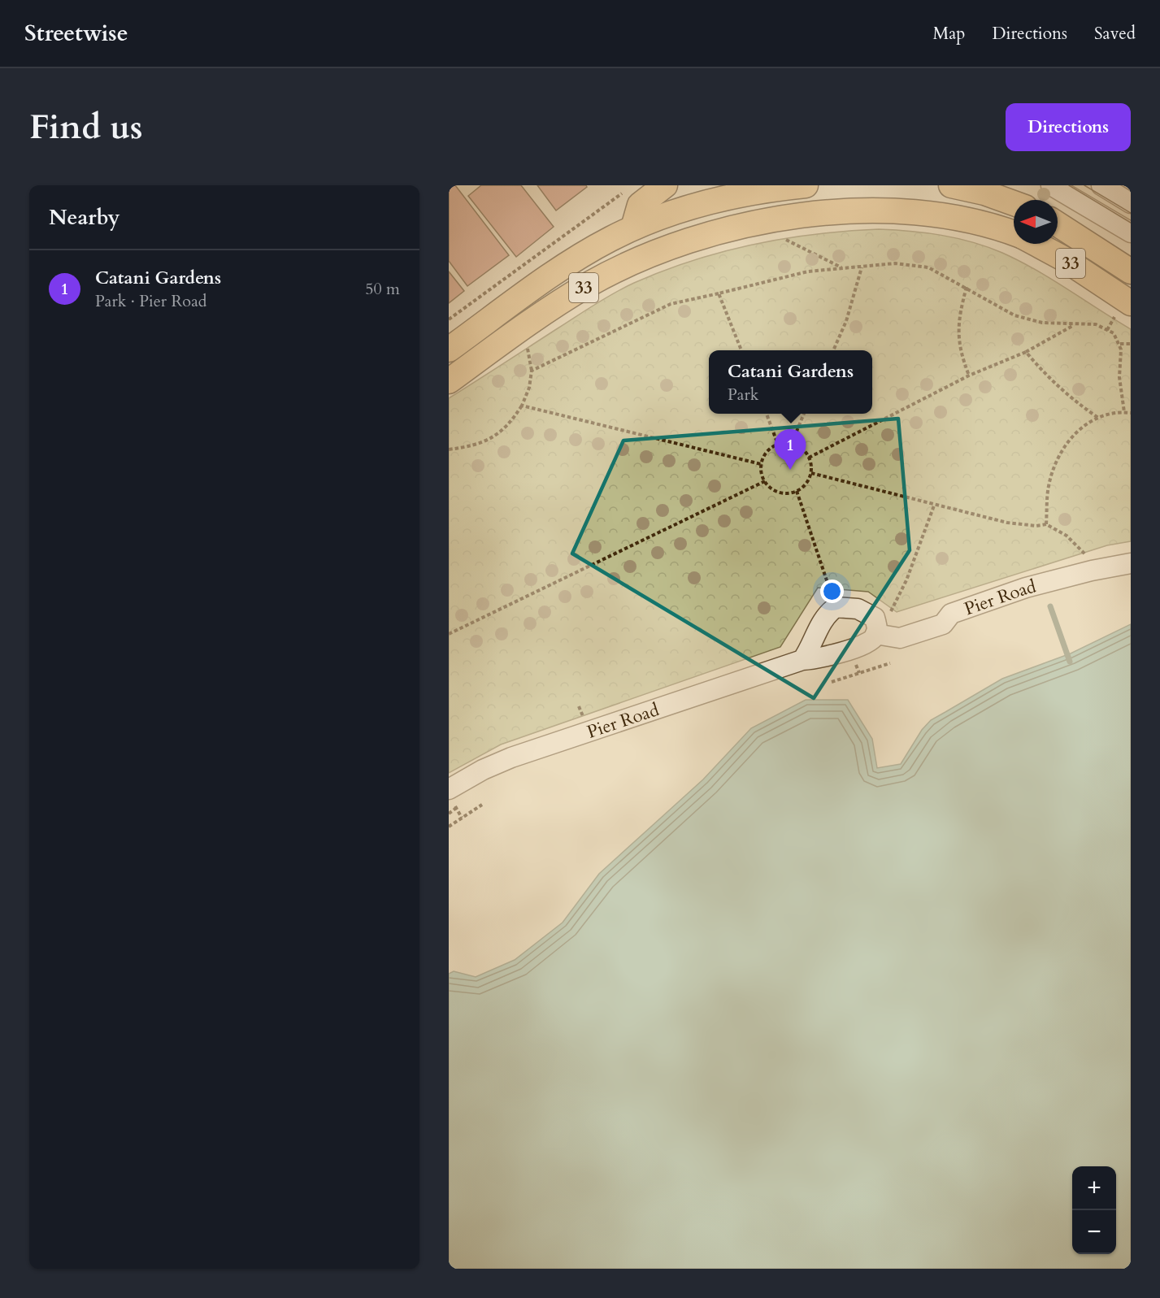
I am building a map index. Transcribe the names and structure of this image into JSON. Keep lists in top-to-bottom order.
{
  "streets": {
    "main road": ["33"],
    "street": ["Pier Road"]
  },
  "north": "left",
  "page": {
    "header": "Streetwise",
    "nav": ["Map", "Directions", "Saved"],
    "buttons": "Directions",
    "title": "Find us",
    "heading": "Nearby",
    "list": [
      {
        "mark": "1",
        "name": "Catani Gardens",
        "note": "Park · Pier Road",
        "value": "50 m"
      }
    ],
    "popup": ["Catani Gardens", "Park"],
    "pins": "1",
    "map_buttons": ["+", "−"]
  }
}
